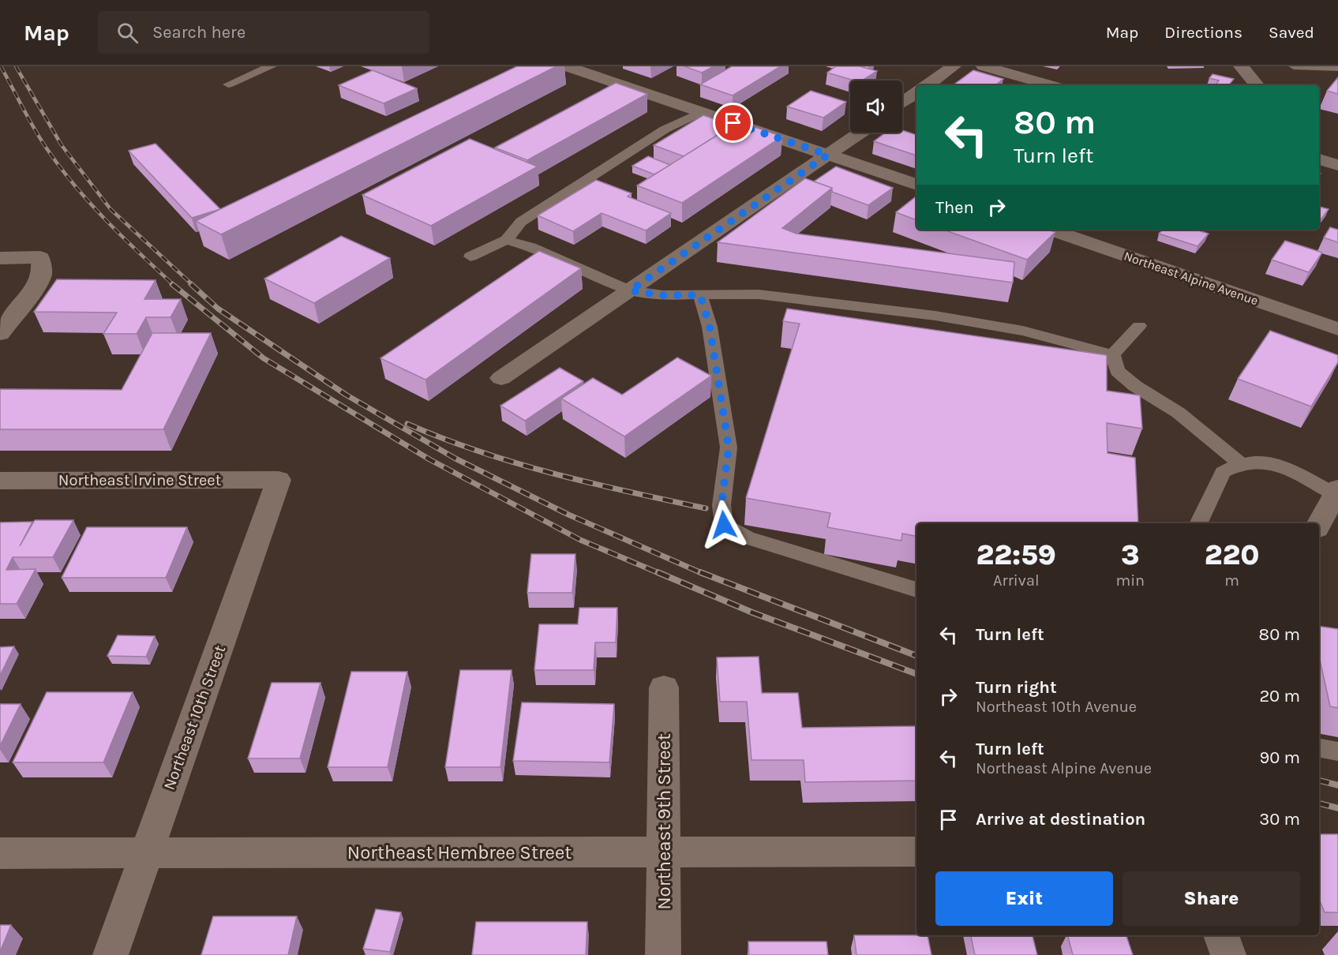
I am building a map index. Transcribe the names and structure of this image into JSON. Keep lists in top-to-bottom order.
{
  "streets": {
    "street": [
      "Northeast Alpine Avenue",
      "Northeast Irvine Street",
      "Northeast 10th Street",
      "Northeast 9th Street",
      "Northeast Hembree Street"
    ]
  },
  "crossings": [
    ["Northeast Irvine Street", "Northeast 10th Street"],
    ["Northeast 10th Street", "Northeast Hembree Street"],
    ["Northeast 9th Street", "Northeast Hembree Street"]
  ],
  "page": {
    "header": "Map",
    "search": "Search here",
    "nav": ["Map", "Directions", "Saved"],
    "turn": ["80 m", "Turn left"],
    "then": "Then",
    "eta": [
      "22:59",
      "Arrival",
      "3",
      "min",
      "220",
      "m"
    ],
    "list": [
      {
        "name": "Turn left",
        "value": "80 m"
      },
      {
        "name": "Turn right",
        "note": "Northeast 10th Avenue",
        "value": "20 m"
      },
      {
        "name": "Turn left",
        "note": "Northeast Alpine Avenue",
        "value": "90 m"
      },
      {
        "name": "Arrive at destination",
        "value": "30 m"
      }
    ],
    "buttons": ["Exit", "Share"]
  }
}
